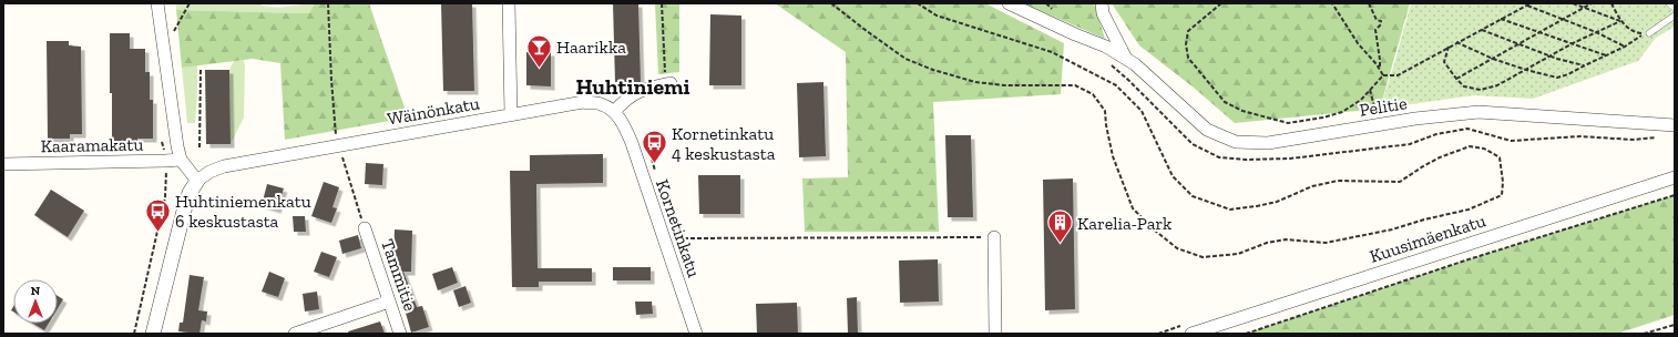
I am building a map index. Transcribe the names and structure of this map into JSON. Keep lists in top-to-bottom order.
{
  "streets": {
    "street": [
      "Pelitie",
      "Wäinönkatu",
      "Kaaramakatu",
      "Kornetinkatu",
      "Kuusimäenkatu",
      "Tammitie"
    ]
  },
  "crossings": [
    ["Wäinönkatu", "Kornetinkatu"]
  ],
  "districts": ["Huhtiniemi"],
  "places": {
    "bar": ["Haarikka"],
    "bus stop": ["Kornetinkatu 4 keskustasta", "Huhtiniemenkatu 6 keskustasta"],
    "building": ["Karelia-Park"]
  },
  "north": "top"
}
